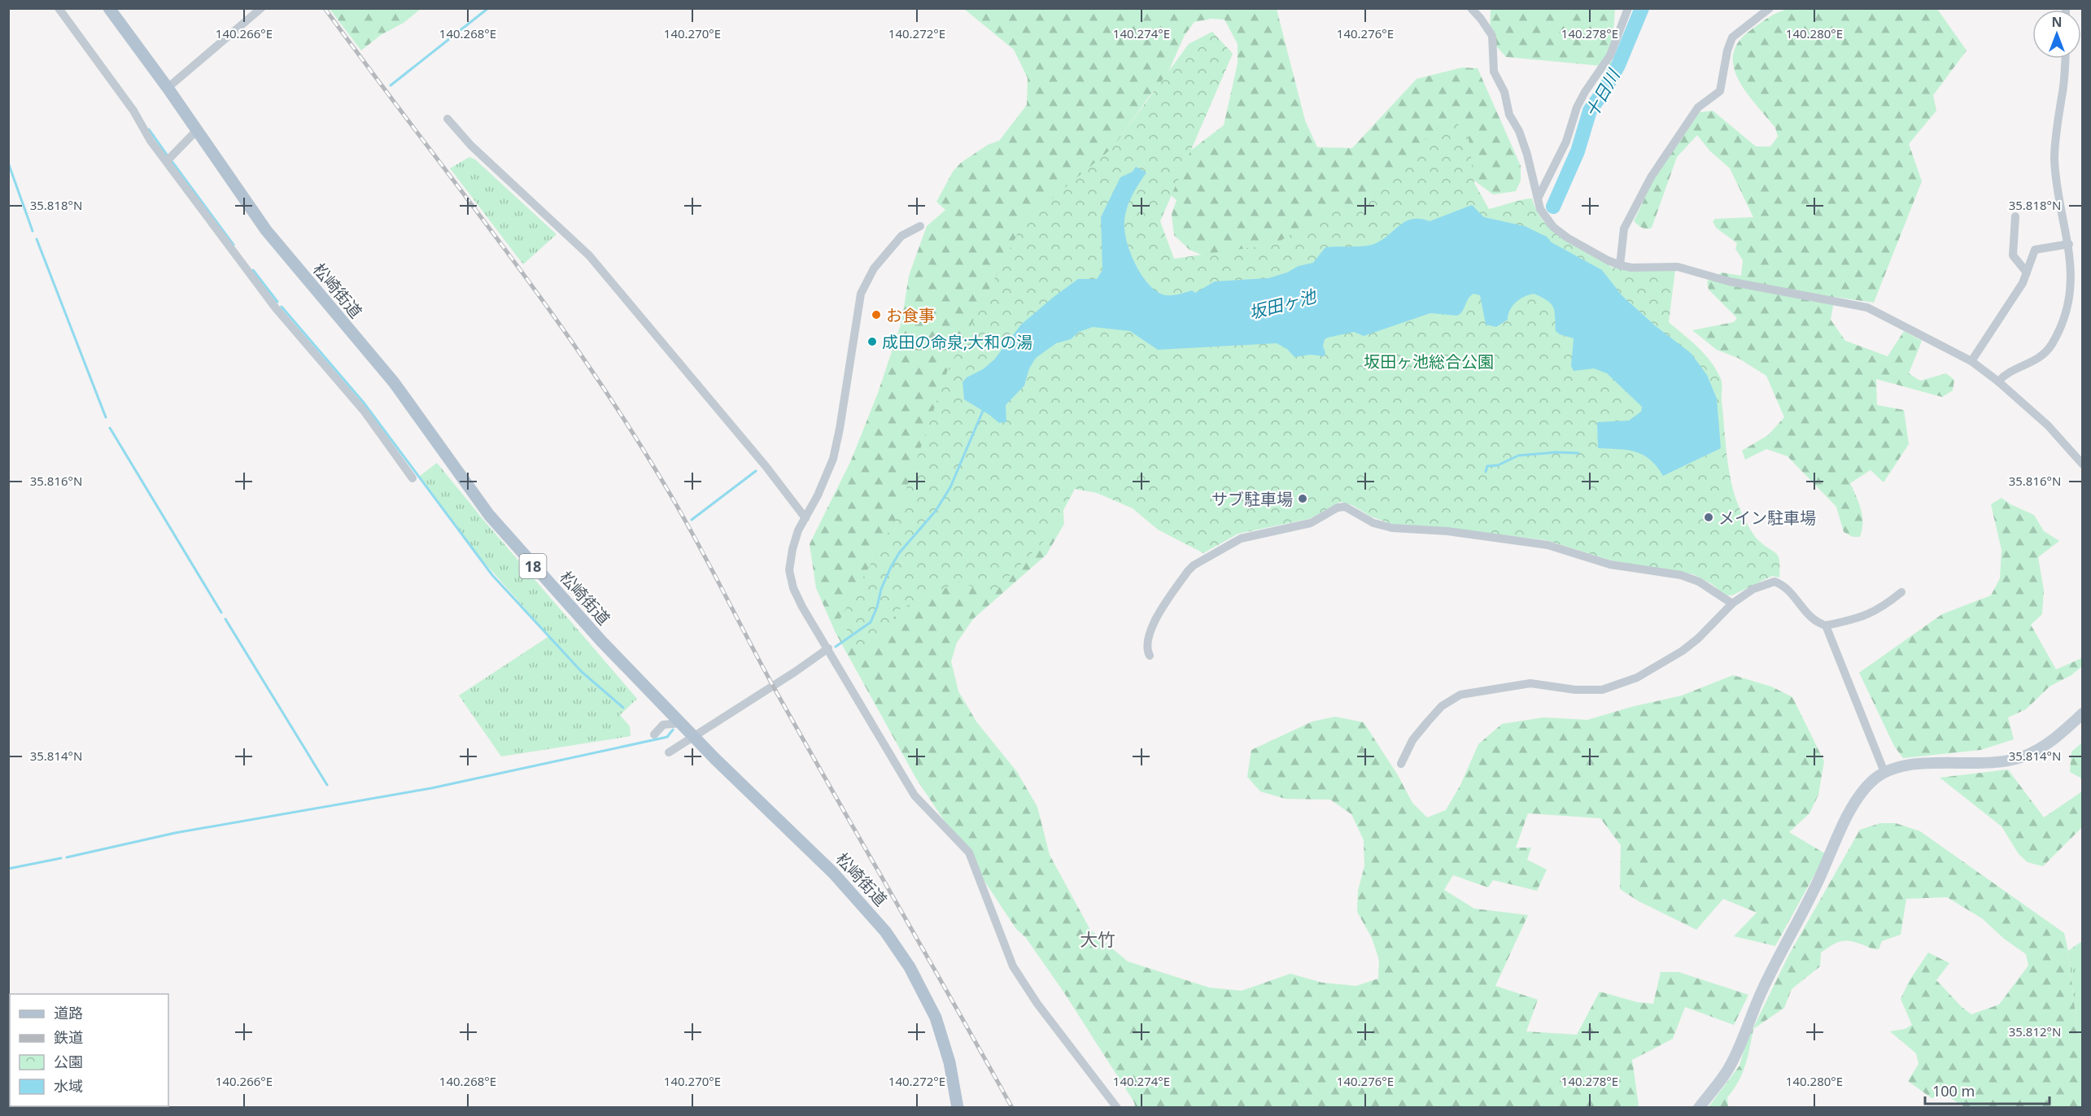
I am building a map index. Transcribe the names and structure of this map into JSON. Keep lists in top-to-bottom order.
{
  "streets": {
    "main road": ["松崎街道", "18"]
  },
  "districts": ["大竹"],
  "water": ["十日川", "坂田ヶ池"],
  "parks": ["坂田ヶ池総合公園"],
  "places": [
    "お食事",
    "成田の命泉;大和の湯",
    "サブ駐車場",
    "メイン駐車場"
  ],
  "legend": [
    "道路",
    "鉄道",
    "公園",
    "水域"
  ],
  "scale_bar": "100 m",
  "north": "top",
  "coordinates": [
    "140.266°E",
    "140.268°E",
    "140.270°E",
    "140.272°E",
    "140.274°E",
    "140.276°E",
    "140.278°E",
    "140.280°E",
    "35.818°N",
    "35.816°N",
    "35.814°N",
    "35.812°N"
  ]
}
